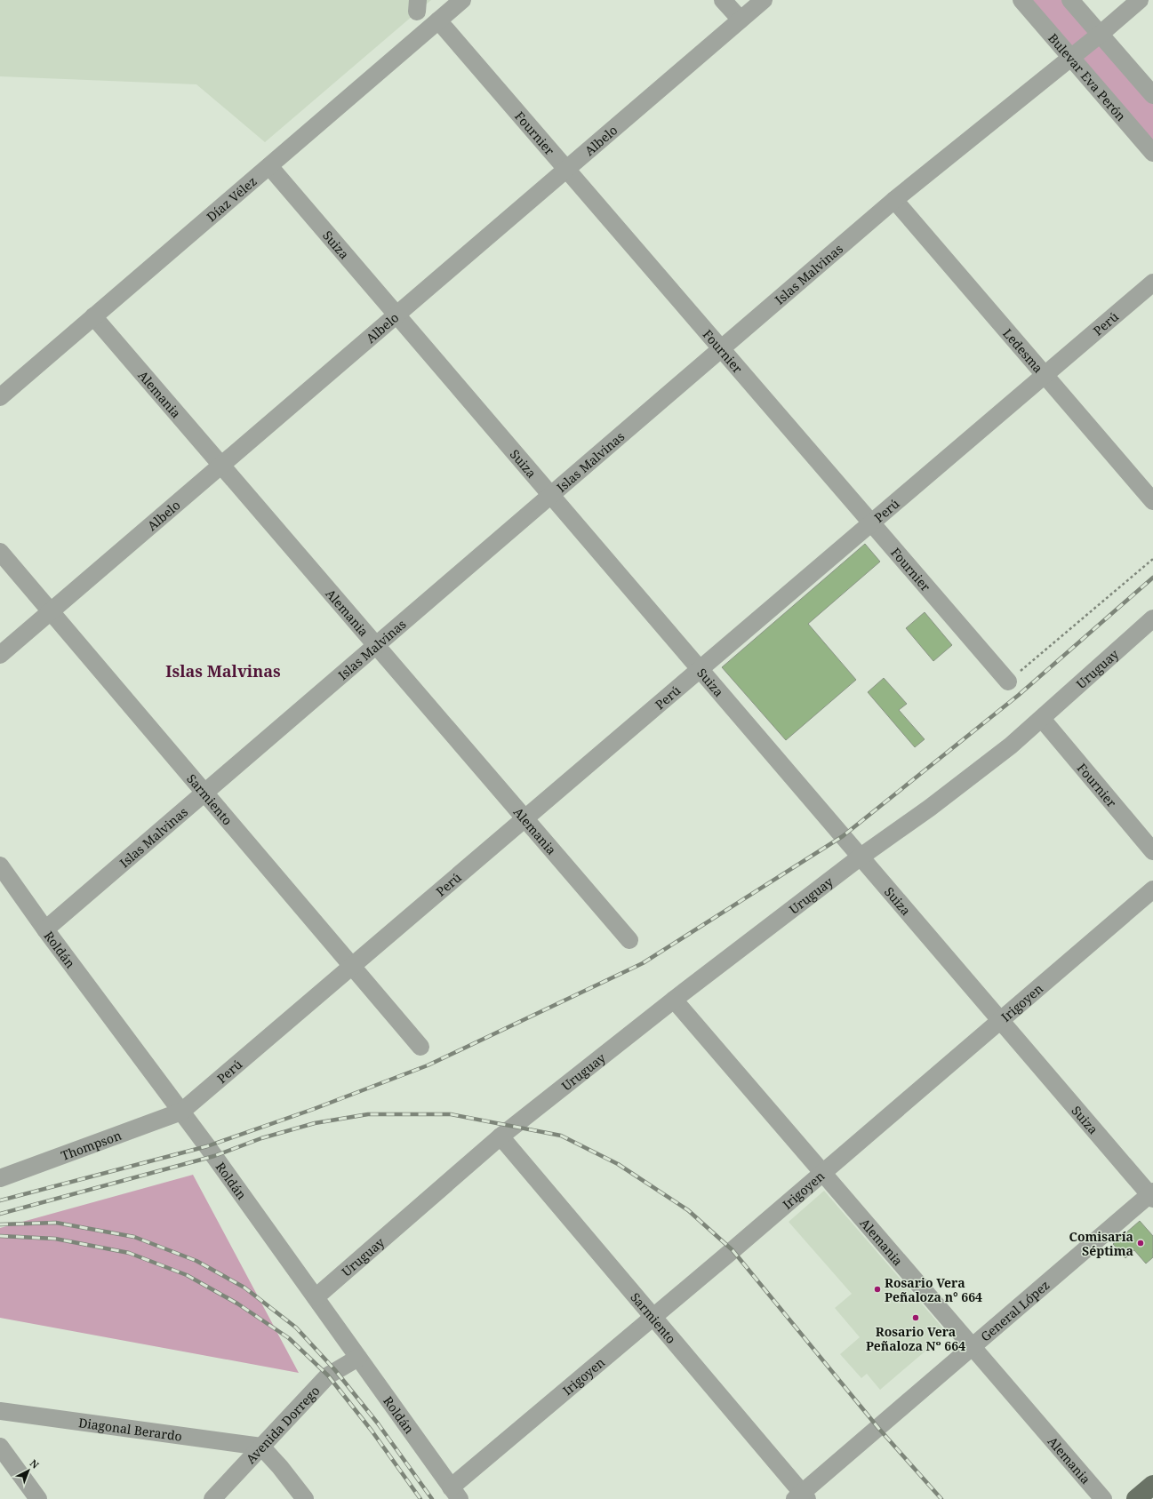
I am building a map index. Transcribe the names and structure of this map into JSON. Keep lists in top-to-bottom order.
{
  "streets": {
    "street": [
      "Bulevar Eva Perón",
      "Fournier",
      "Albelo",
      "Díaz Vélez",
      "Suiza",
      "Islas Malvinas",
      "Perú",
      "Ledesma",
      "Alemania",
      "Uruguay",
      "Sarmiento",
      "Roldán",
      "Irigoyen",
      "Thompson",
      "General López",
      "Avenida Dorrego",
      "Diagonal Berardo"
    ]
  },
  "crossings": [
    ["Bulevar Eva Perón", "Islas Malvinas"],
    ["Fournier", "Albelo"],
    ["Fournier", "Díaz Vélez"],
    ["Fournier", "Islas Malvinas"],
    ["Fournier", "Perú"],
    ["Fournier", "Uruguay"],
    ["Albelo", "Suiza"],
    ["Albelo", "Alemania"],
    ["Albelo", "Sarmiento"],
    ["Díaz Vélez", "Suiza"],
    ["Díaz Vélez", "Alemania"],
    ["Suiza", "Islas Malvinas"],
    ["Suiza", "Perú"],
    ["Suiza", "Uruguay"],
    ["Suiza", "Irigoyen"],
    ["Suiza", "General López"],
    ["Islas Malvinas", "Ledesma"],
    ["Islas Malvinas", "Alemania"],
    ["Islas Malvinas", "Sarmiento"],
    ["Islas Malvinas", "Roldán"],
    ["Perú", "Ledesma"],
    ["Perú", "Alemania"],
    ["Perú", "Sarmiento"],
    ["Perú", "Roldán"],
    ["Perú", "Thompson"],
    ["Alemania", "Uruguay"],
    ["Alemania", "Irigoyen"],
    ["Alemania", "General López"],
    ["Uruguay", "Sarmiento"],
    ["Uruguay", "Roldán"],
    ["Sarmiento", "Irigoyen"],
    ["Sarmiento", "General López"],
    ["Roldán", "Irigoyen"],
    ["Roldán", "Thompson"],
    ["Roldán", "Avenida Dorrego"],
    ["Avenida Dorrego", "Diagonal Berardo"]
  ],
  "districts": ["Islas Malvinas"],
  "places": ["Comisaría Séptima", "Rosario Vera Peñaloza n° 664", "Rosario Vera Peñaloza Nº 664"],
  "north": "top right"
}
